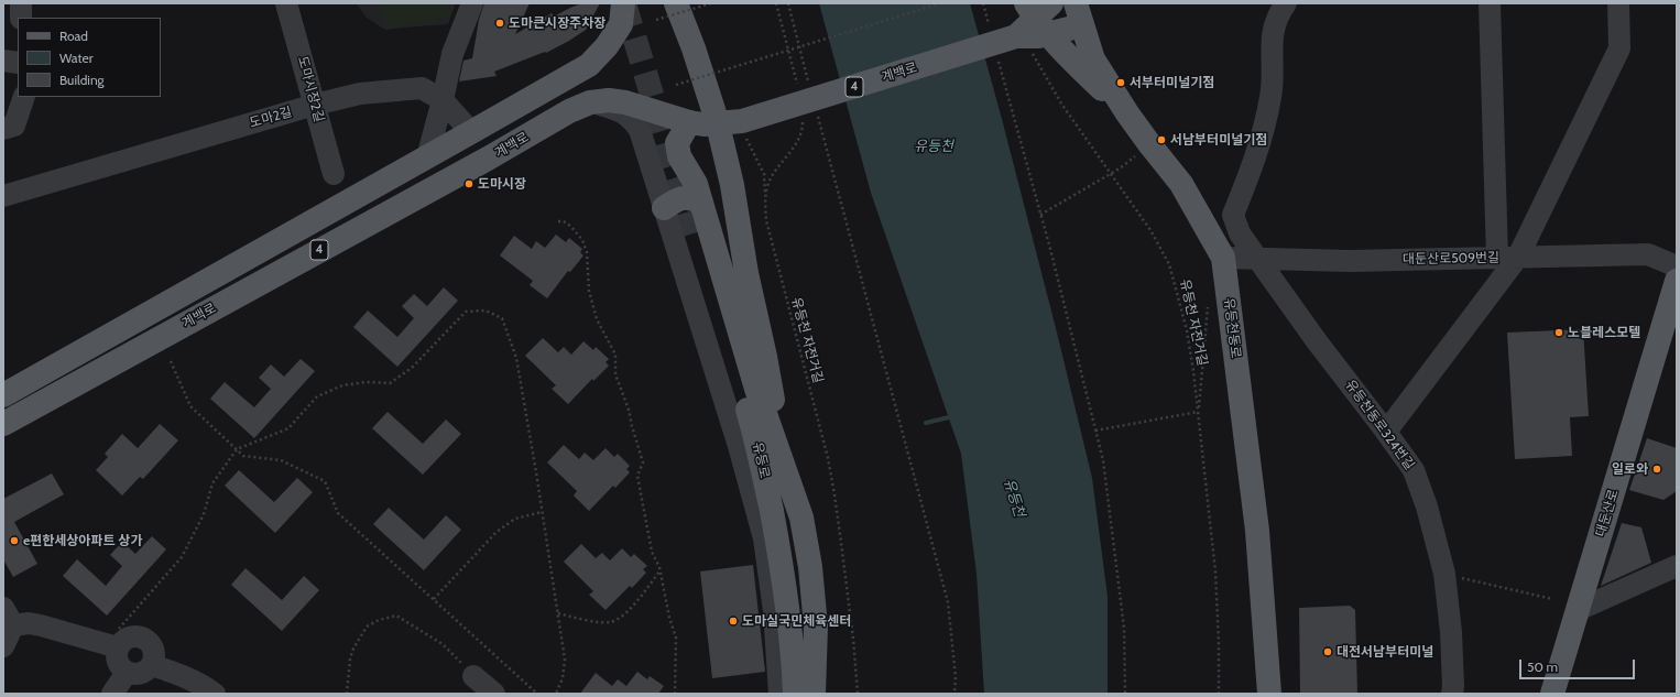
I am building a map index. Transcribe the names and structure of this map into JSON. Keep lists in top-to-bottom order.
{
  "streets": {
    "main road": [
      "계백로",
      "4",
      "유등천동로",
      "유등로",
      "대둔산로"
    ],
    "street": [
      "도마시장2길",
      "도마2길",
      "대둔산로509번길",
      "유등천동로324번길"
    ],
    "path": ["유등천 자전거길"]
  },
  "crossings": [
    ["계백로", "유등천 자전거길"],
    ["도마시장2길", "도마2길"],
    ["대둔산로509번길", "유등천동로"],
    ["대둔산로509번길", "유등천동로324번길"]
  ],
  "water": ["유등천"],
  "places": [
    "도마큰시장주차장",
    "서부터미널기점",
    "서남부터미널기점",
    "도마시장",
    "노블레스모텔",
    "일로와",
    "e편한세상아파트 상가",
    "도마실국민체육센터",
    "대전서남부터미널"
  ],
  "legend": ["Road", "Water", "Building"],
  "scale_bar": "50 m"
}
